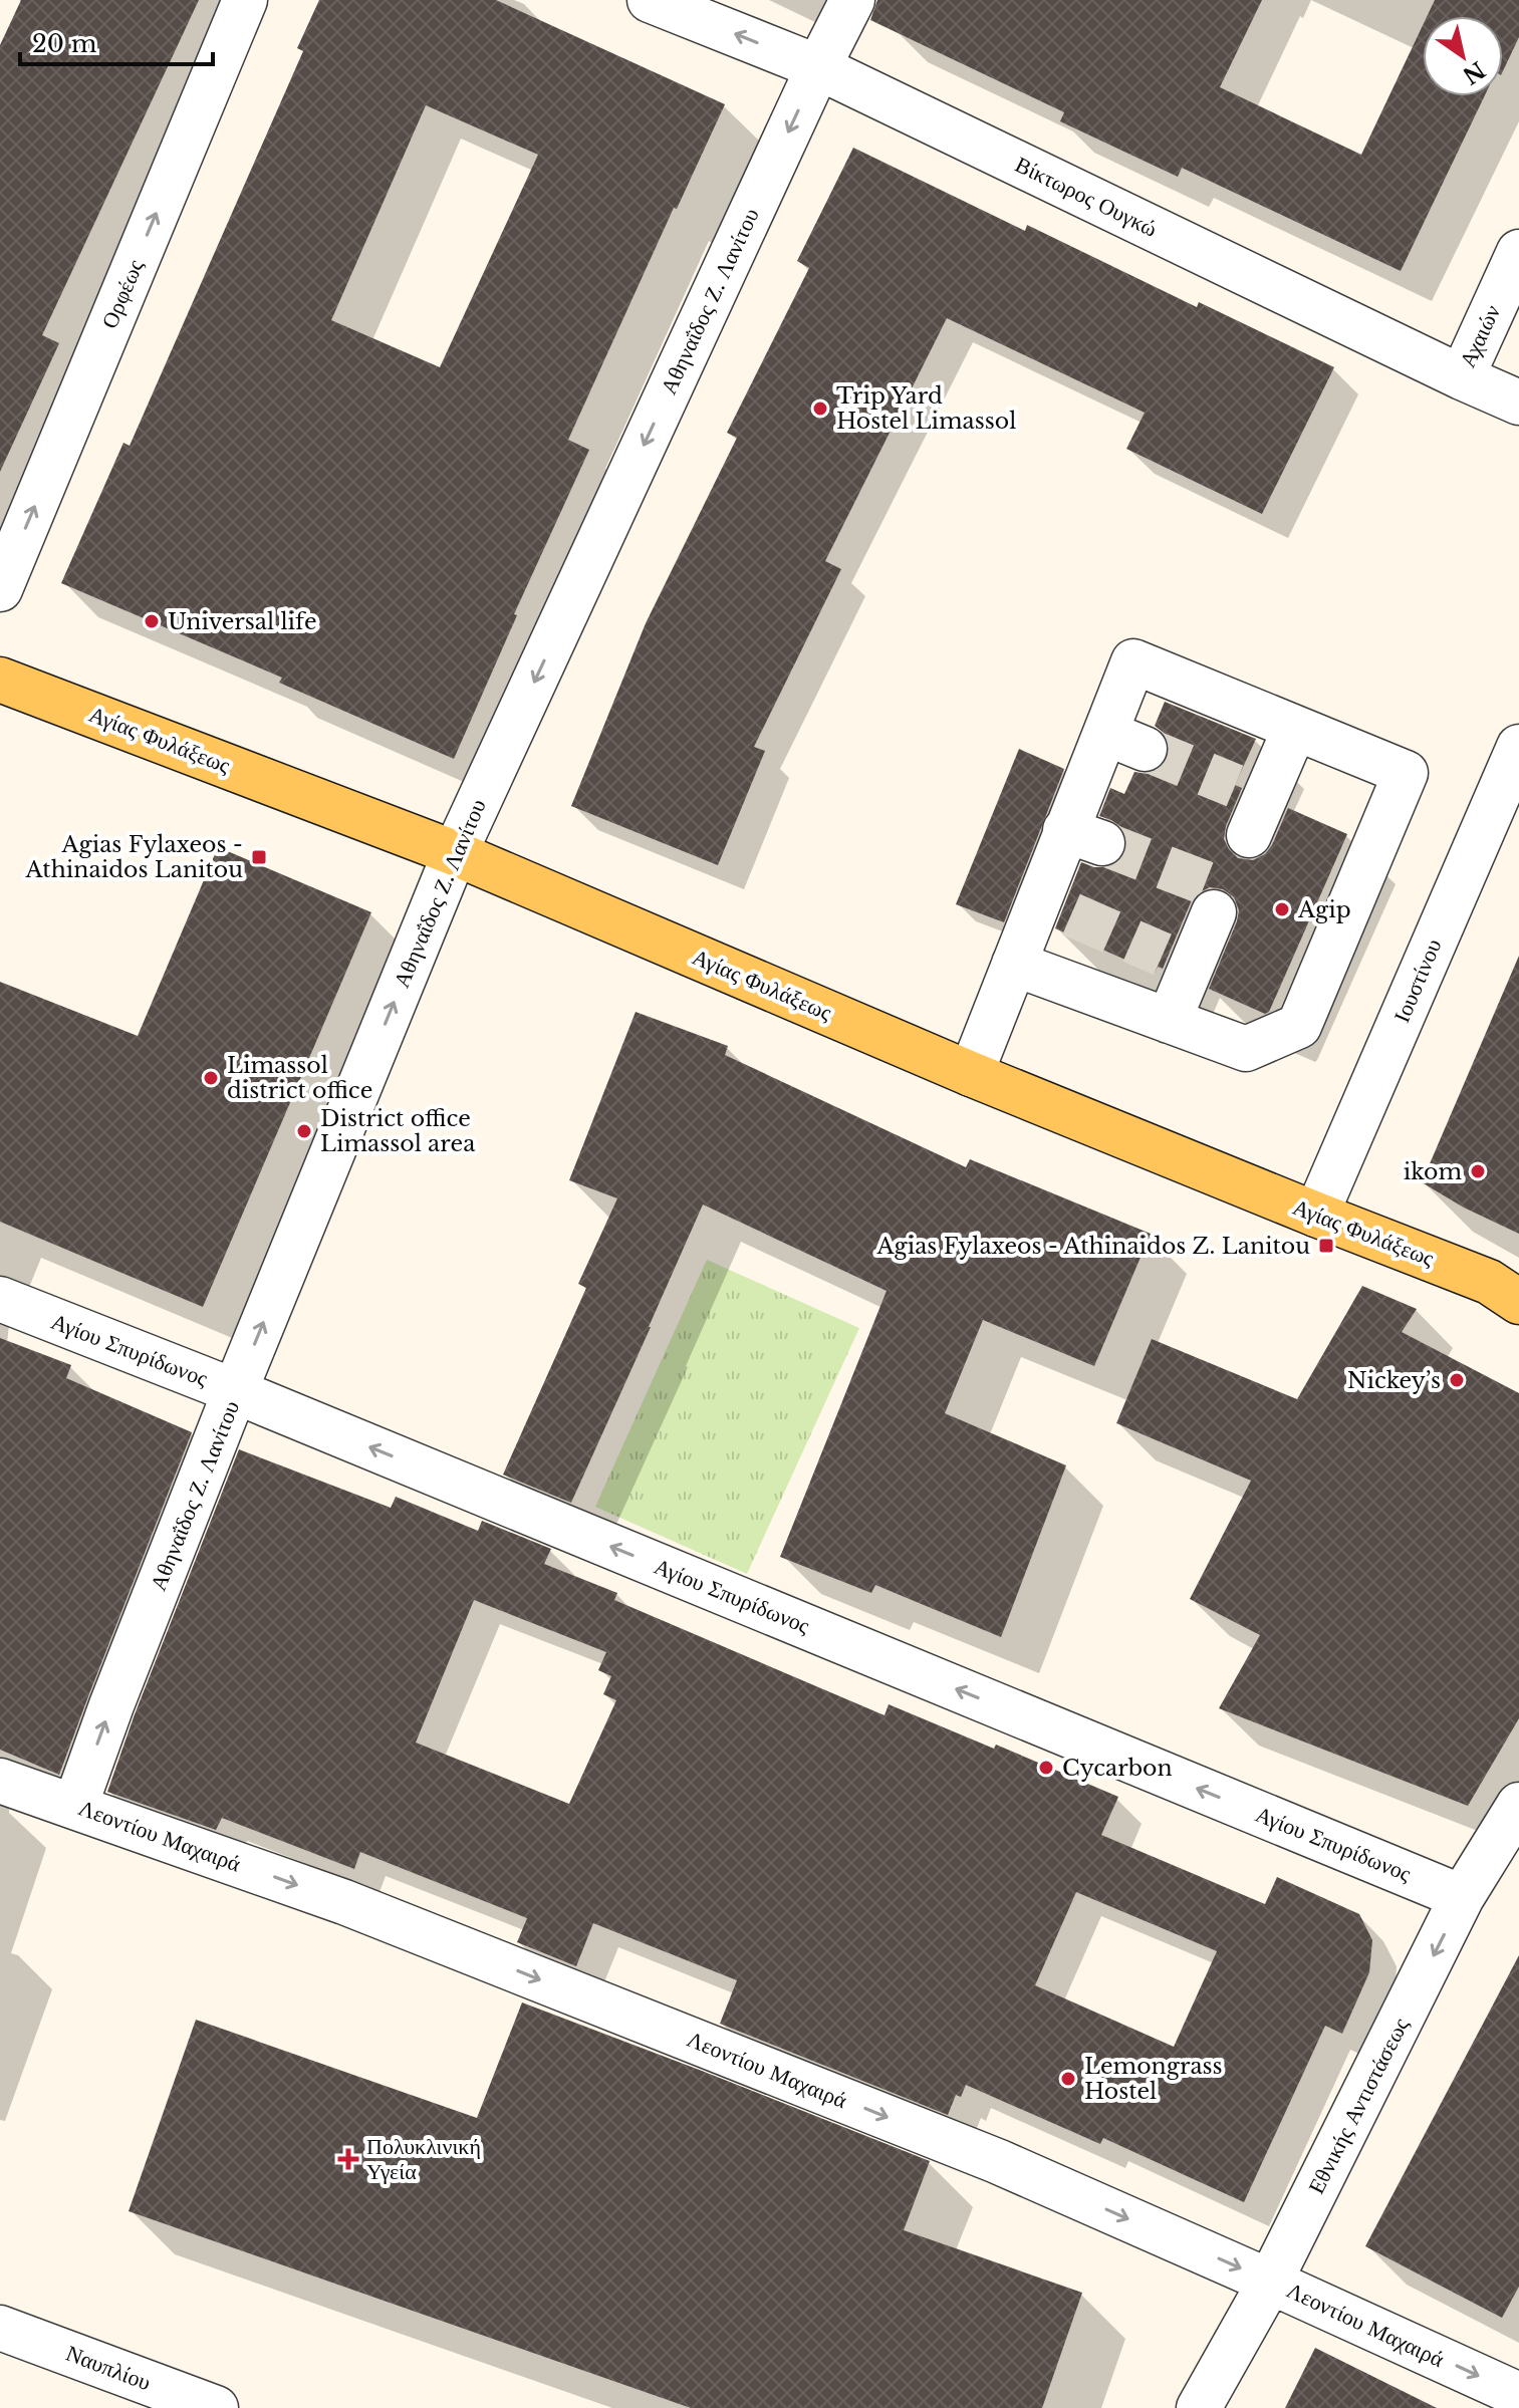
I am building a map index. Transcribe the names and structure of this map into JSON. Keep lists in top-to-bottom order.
{
  "streets": {
    "main road": ["Αγίας Φυλάξεως"],
    "street": [
      "Βίκτωρος Ουγκώ",
      "Ορφέως",
      "Αθηναΐδος Ζ. Λανίτου",
      "Αχαιών",
      "Ιουστίνου",
      "Αγίου Σπυρίδωνος",
      "Λεοντίου Μαχαιρά",
      "Εθνικής Αντιστάσεως",
      "Ναυπλίου"
    ]
  },
  "crossings": [
    ["Βίκτωρος Ουγκώ", "Αθηναΐδος Ζ. Λανίτου"],
    ["Βίκτωρος Ουγκώ", "Αχαιών"],
    ["Αθηναΐδος Ζ. Λανίτου", "Αγίας Φυλάξεως"],
    ["Αθηναΐδος Ζ. Λανίτου", "Αγίου Σπυρίδωνος"],
    ["Αθηναΐδος Ζ. Λανίτου", "Λεοντίου Μαχαιρά"],
    ["Αγίας Φυλάξεως", "Ιουστίνου"],
    ["Αγίου Σπυρίδωνος", "Εθνικής Αντιστάσεως"],
    ["Λεοντίου Μαχαιρά", "Εθνικής Αντιστάσεως"]
  ],
  "one_way": [
    "Ορφέως",
    "Αγίου Σπυρίδωνος",
    "Λεοντίου Μαχαιρά",
    "Εθνικής Αντιστάσεως"
  ],
  "places": {
    "other": [
      "Trip Yard Hostel Limassol",
      "Universal life",
      "Agip",
      "Limassol district office",
      "District office Limassol area",
      "ikom",
      "Nickey’s",
      "Cycarbon",
      "Lemongrass Hostel"
    ],
    "transit": ["Agias Fylaxeos - Athinaidos Lanitou", "Agias Fylaxeos - Athinaidos Z. Lanitou"],
    "health": ["Πολυκλινική Υγεία"]
  },
  "scale_bar": "20 m",
  "north": "bottom right"
}
